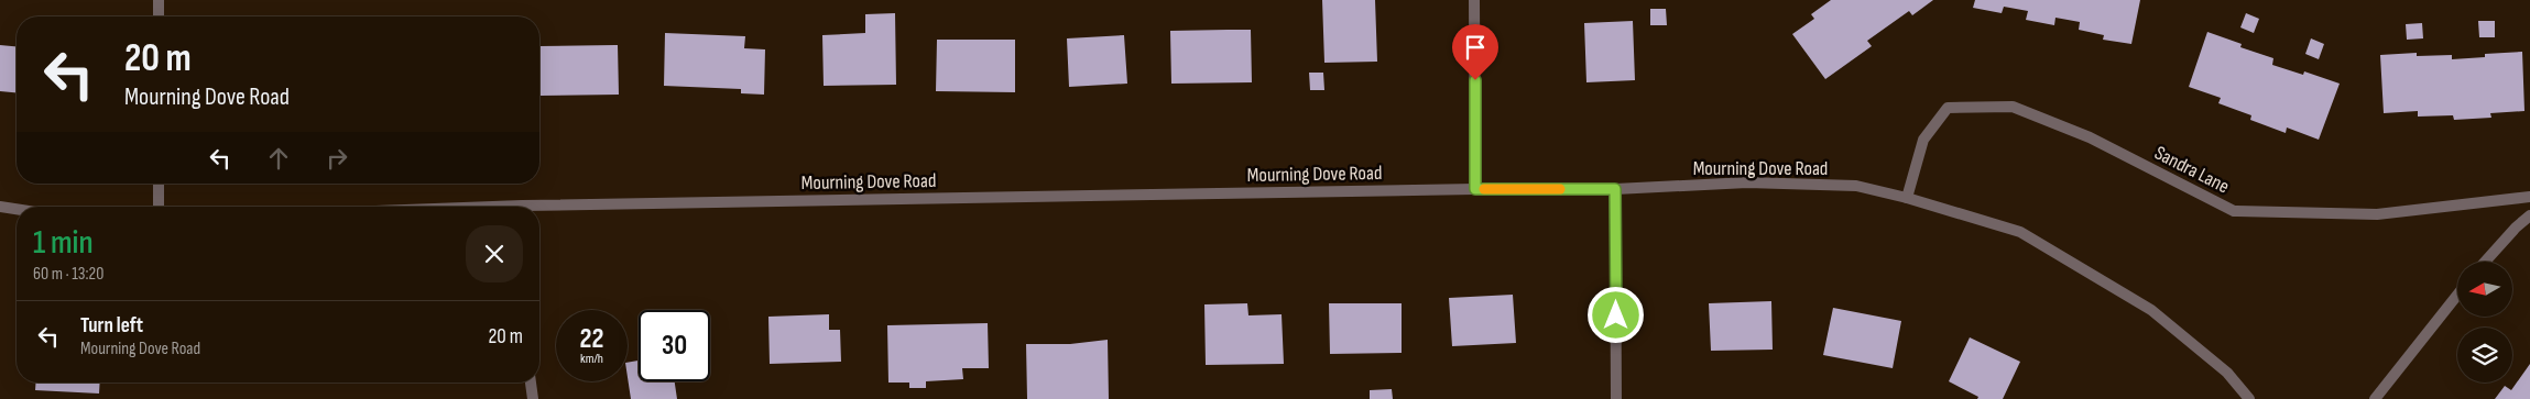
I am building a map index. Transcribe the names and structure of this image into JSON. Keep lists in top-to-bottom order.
{
  "streets": {
    "street": ["Mourning Dove Road", "Sandra Lane"]
  },
  "crossings": [
    ["Mourning Dove Road", "Sandra Lane"]
  ],
  "north": "left",
  "page": {
    "turn": ["20 m", "Mourning Dove Road"],
    "heading": ["1 min", "60 m · 13:20"],
    "list": [
      {
        "name": "Turn left",
        "note": "Mourning Dove Road",
        "value": "20 m"
      }
    ],
    "speed": "22 km/h",
    "limit": "30"
  }
}
